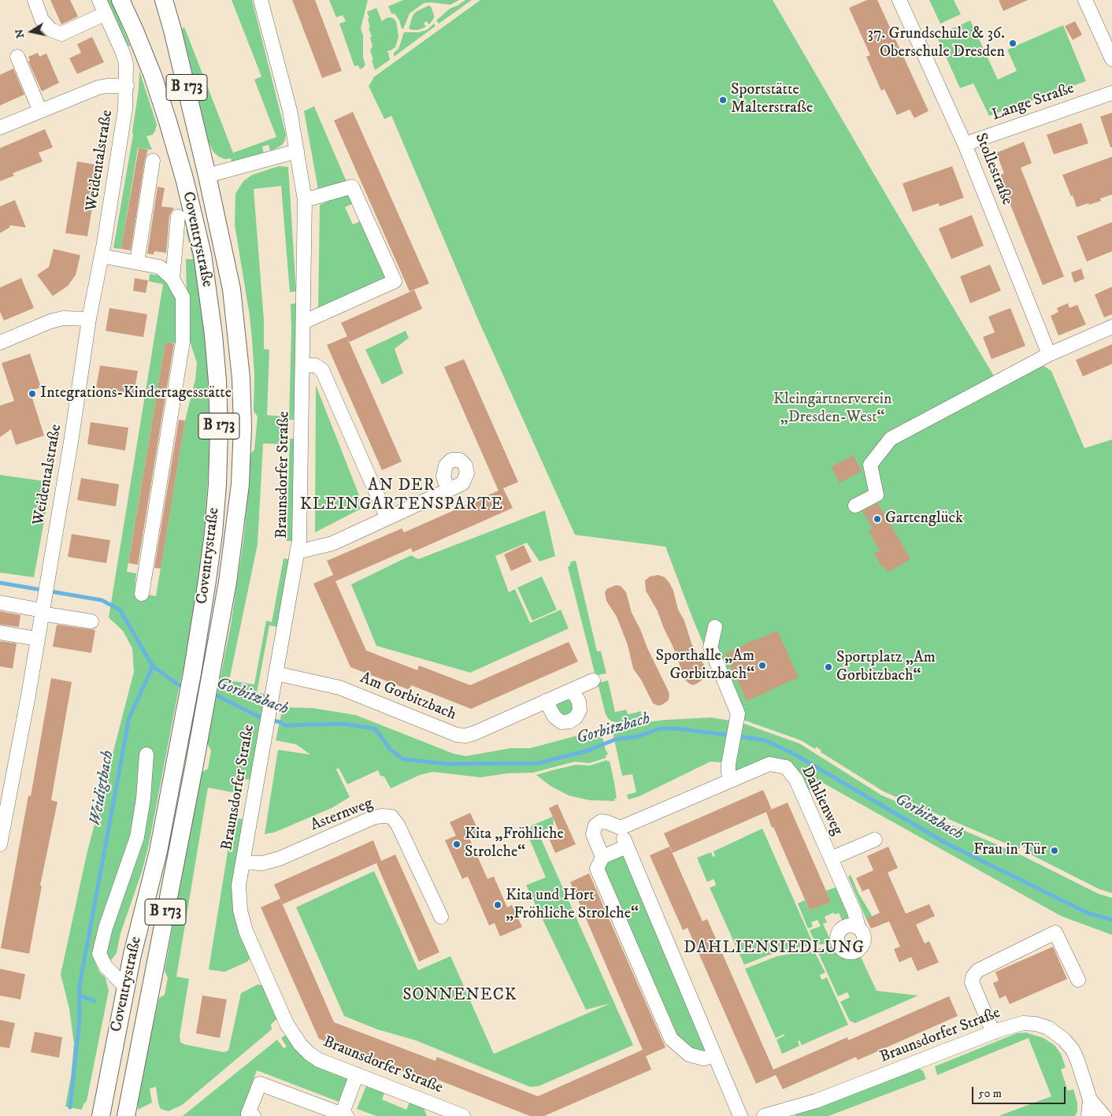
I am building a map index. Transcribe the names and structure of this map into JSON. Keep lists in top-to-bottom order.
{
  "streets": {
    "main road": ["B 173", "Coventrystraße"],
    "street": [
      "Lange Straße",
      "Weidentalstraße",
      "Stollestraße",
      "Braunsdorfer Straße",
      "Am Gorbitzbach",
      "Dahlienweg",
      "Asternweg"
    ]
  },
  "crossings": [
    ["Lange Straße", "Stollestraße"],
    ["Braunsdorfer Straße", "Am Gorbitzbach"],
    ["Braunsdorfer Straße", "Asternweg"]
  ],
  "districts": ["AN DER KLEINGARTENSPARTE", "DAHLIENSIEDLUNG", "SONNENECK"],
  "water": ["Gorbitzbach", "Weidigtbach"],
  "parks": ["Kleingärtnerverein „Dresden-West“"],
  "places": [
    "37. Grundschule & 36. Oberschule Dresden",
    "Sportstätte Malterstraße",
    "Integrations-Kindertagesstätte",
    "Gartenglück",
    "Sporthalle „Am Gorbitzbach“",
    "Sportplatz „Am Gorbitzbach“",
    "Kita „Fröhliche Strolche“",
    "Frau in Tür",
    "Kita und Hort „Fröhliche Strolche“"
  ],
  "scale_bar": "50 m",
  "north": "left"
}
